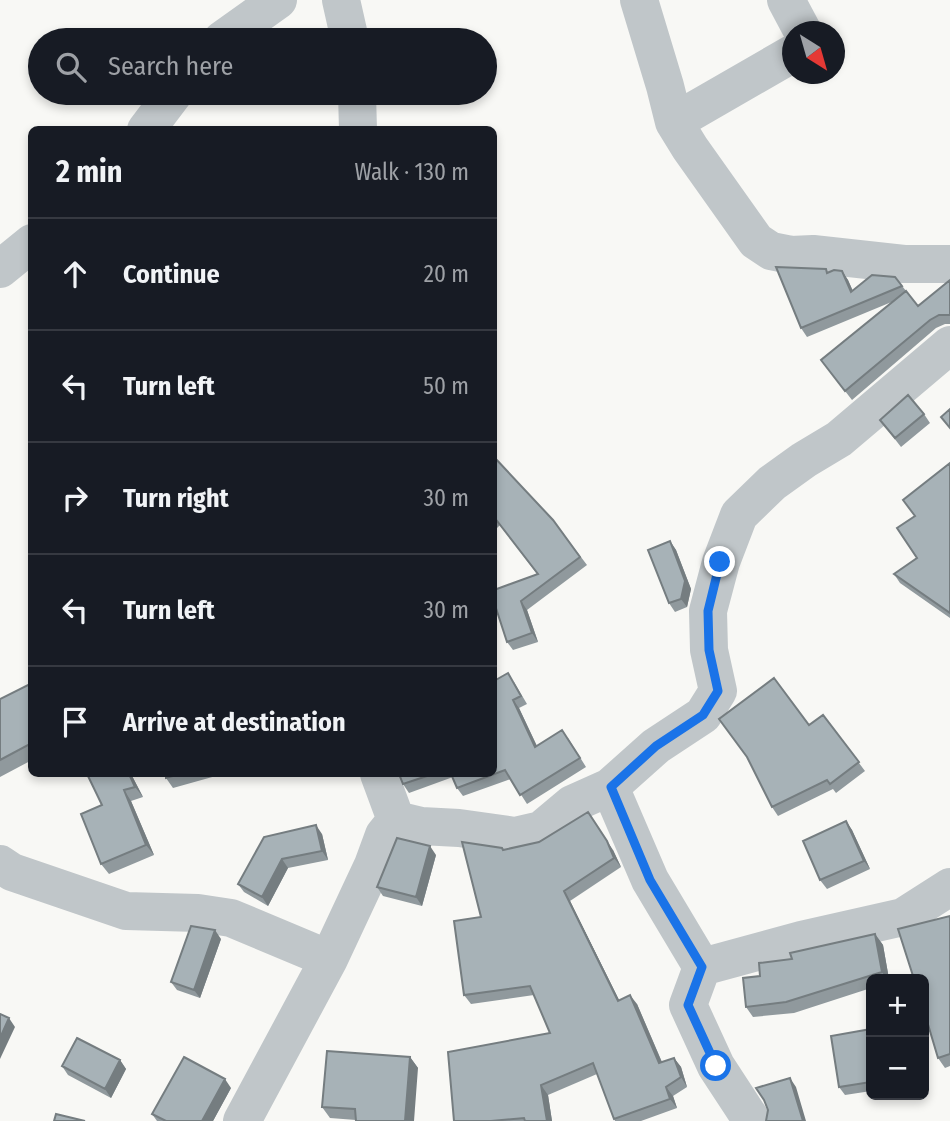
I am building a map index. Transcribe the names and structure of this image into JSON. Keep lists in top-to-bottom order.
{
  "north": "bottom right",
  "page": {
    "search": "Search here",
    "heading": ["2 min", "Walk · 130 m"],
    "list": [
      ["Continue", "20 m"],
      ["Turn left", "50 m"],
      ["Turn right", "30 m"],
      ["Turn left", "30 m"],
      "Arrive at destination"
    ],
    "map_buttons": ["+", "−"]
  }
}
